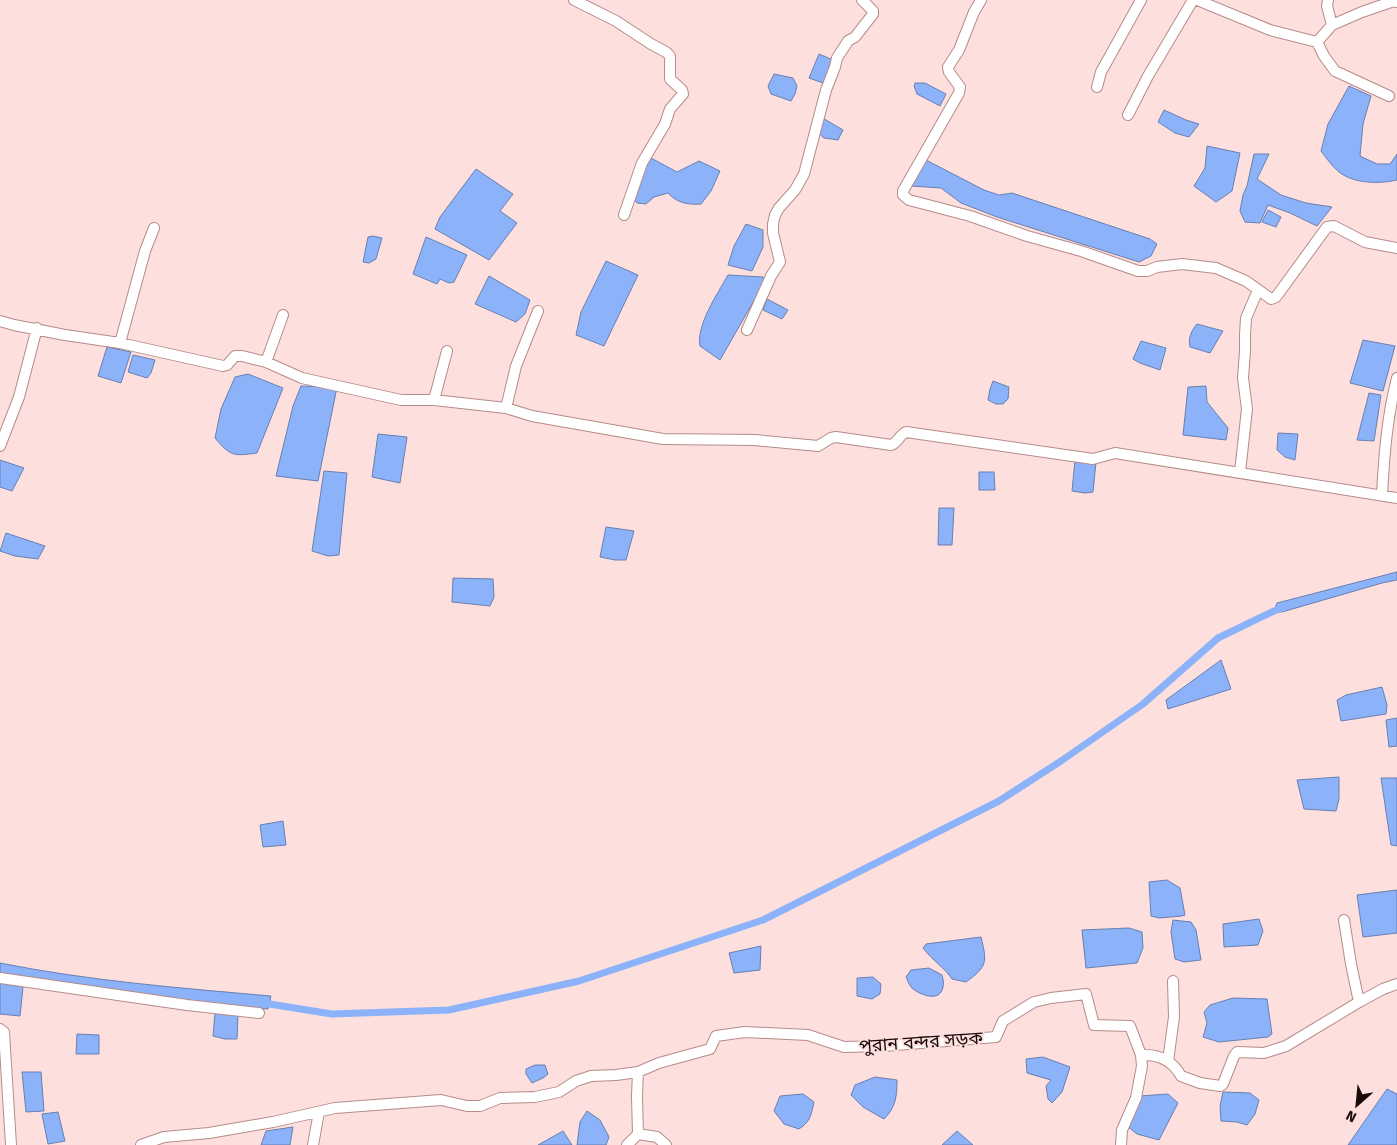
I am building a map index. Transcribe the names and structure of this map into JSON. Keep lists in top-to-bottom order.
{
  "streets": {
    "street": ["পুরান বন্দর সড়ক"]
  },
  "north": "bottom left"
}
